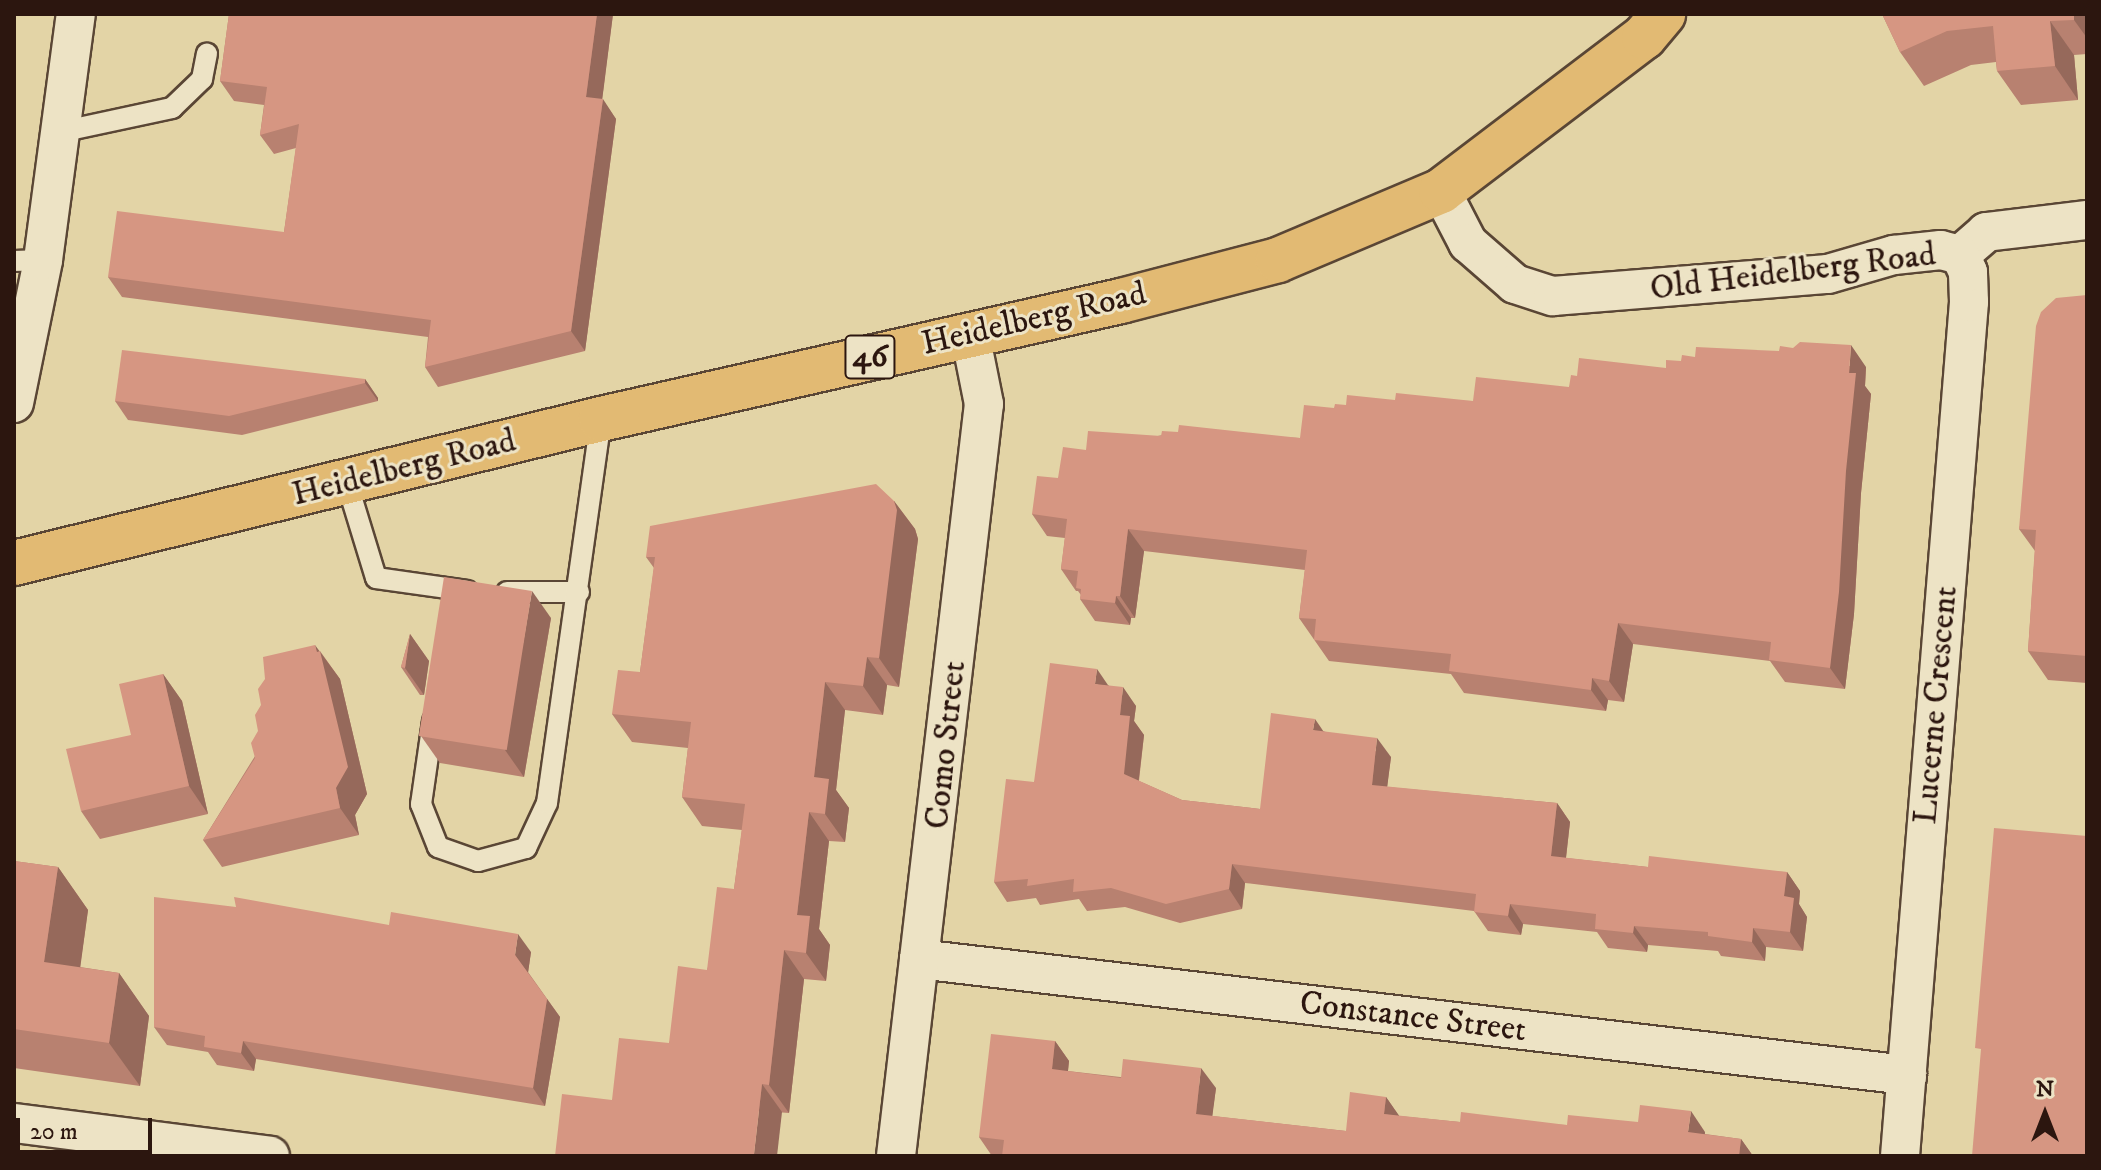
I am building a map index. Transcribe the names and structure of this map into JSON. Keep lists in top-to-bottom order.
{
  "streets": {
    "main road": ["Heidelberg Road", "46"],
    "street": [
      "Old Heidelberg Road",
      "Lucerne Crescent",
      "Como Street",
      "Constance Street"
    ]
  },
  "crossings": [
    ["Old Heidelberg Road", "Heidelberg Road"],
    ["Old Heidelberg Road", "Lucerne Crescent"],
    ["Heidelberg Road", "Como Street"],
    ["Lucerne Crescent", "Constance Street"],
    ["Como Street", "Constance Street"]
  ],
  "scale_bar": "20 m",
  "north": "top"
}
